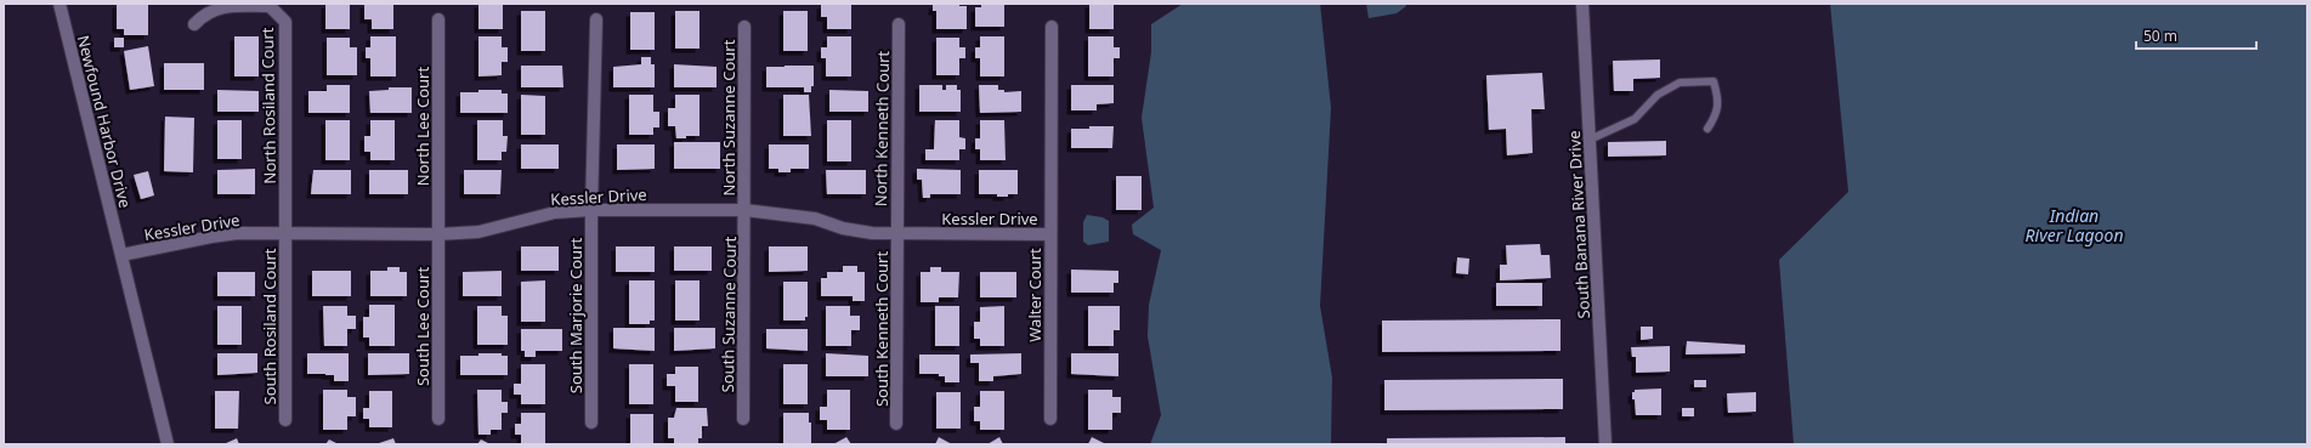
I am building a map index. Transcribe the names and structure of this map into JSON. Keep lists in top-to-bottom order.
{
  "streets": {
    "street": [
      "North Rosiland Court",
      "North Suzanne Court",
      "Newfound Harbor Drive",
      "North Lee Court",
      "North Kenneth Court",
      "Kessler Drive",
      "South Banana River Drive",
      "Walter Court",
      "South Suzanne Court",
      "South Marjorie Court",
      "South Rosiland Court",
      "South Lee Court",
      "South Kenneth Court"
    ]
  },
  "crossings": [
    ["North Rosiland Court", "Kessler Drive"],
    ["North Rosiland Court", "South Rosiland Court"],
    ["North Suzanne Court", "Kessler Drive"],
    ["North Suzanne Court", "South Suzanne Court"],
    ["Newfound Harbor Drive", "Kessler Drive"],
    ["North Lee Court", "Kessler Drive"],
    ["North Lee Court", "South Lee Court"],
    ["North Kenneth Court", "Kessler Drive"],
    ["North Kenneth Court", "South Kenneth Court"],
    ["Kessler Drive", "Walter Court"],
    ["Kessler Drive", "South Suzanne Court"],
    ["Kessler Drive", "South Marjorie Court"],
    ["Kessler Drive", "South Rosiland Court"],
    ["Kessler Drive", "South Lee Court"],
    ["Kessler Drive", "South Kenneth Court"]
  ],
  "water": ["Indian River Lagoon"],
  "scale_bar": "50 m"
}
